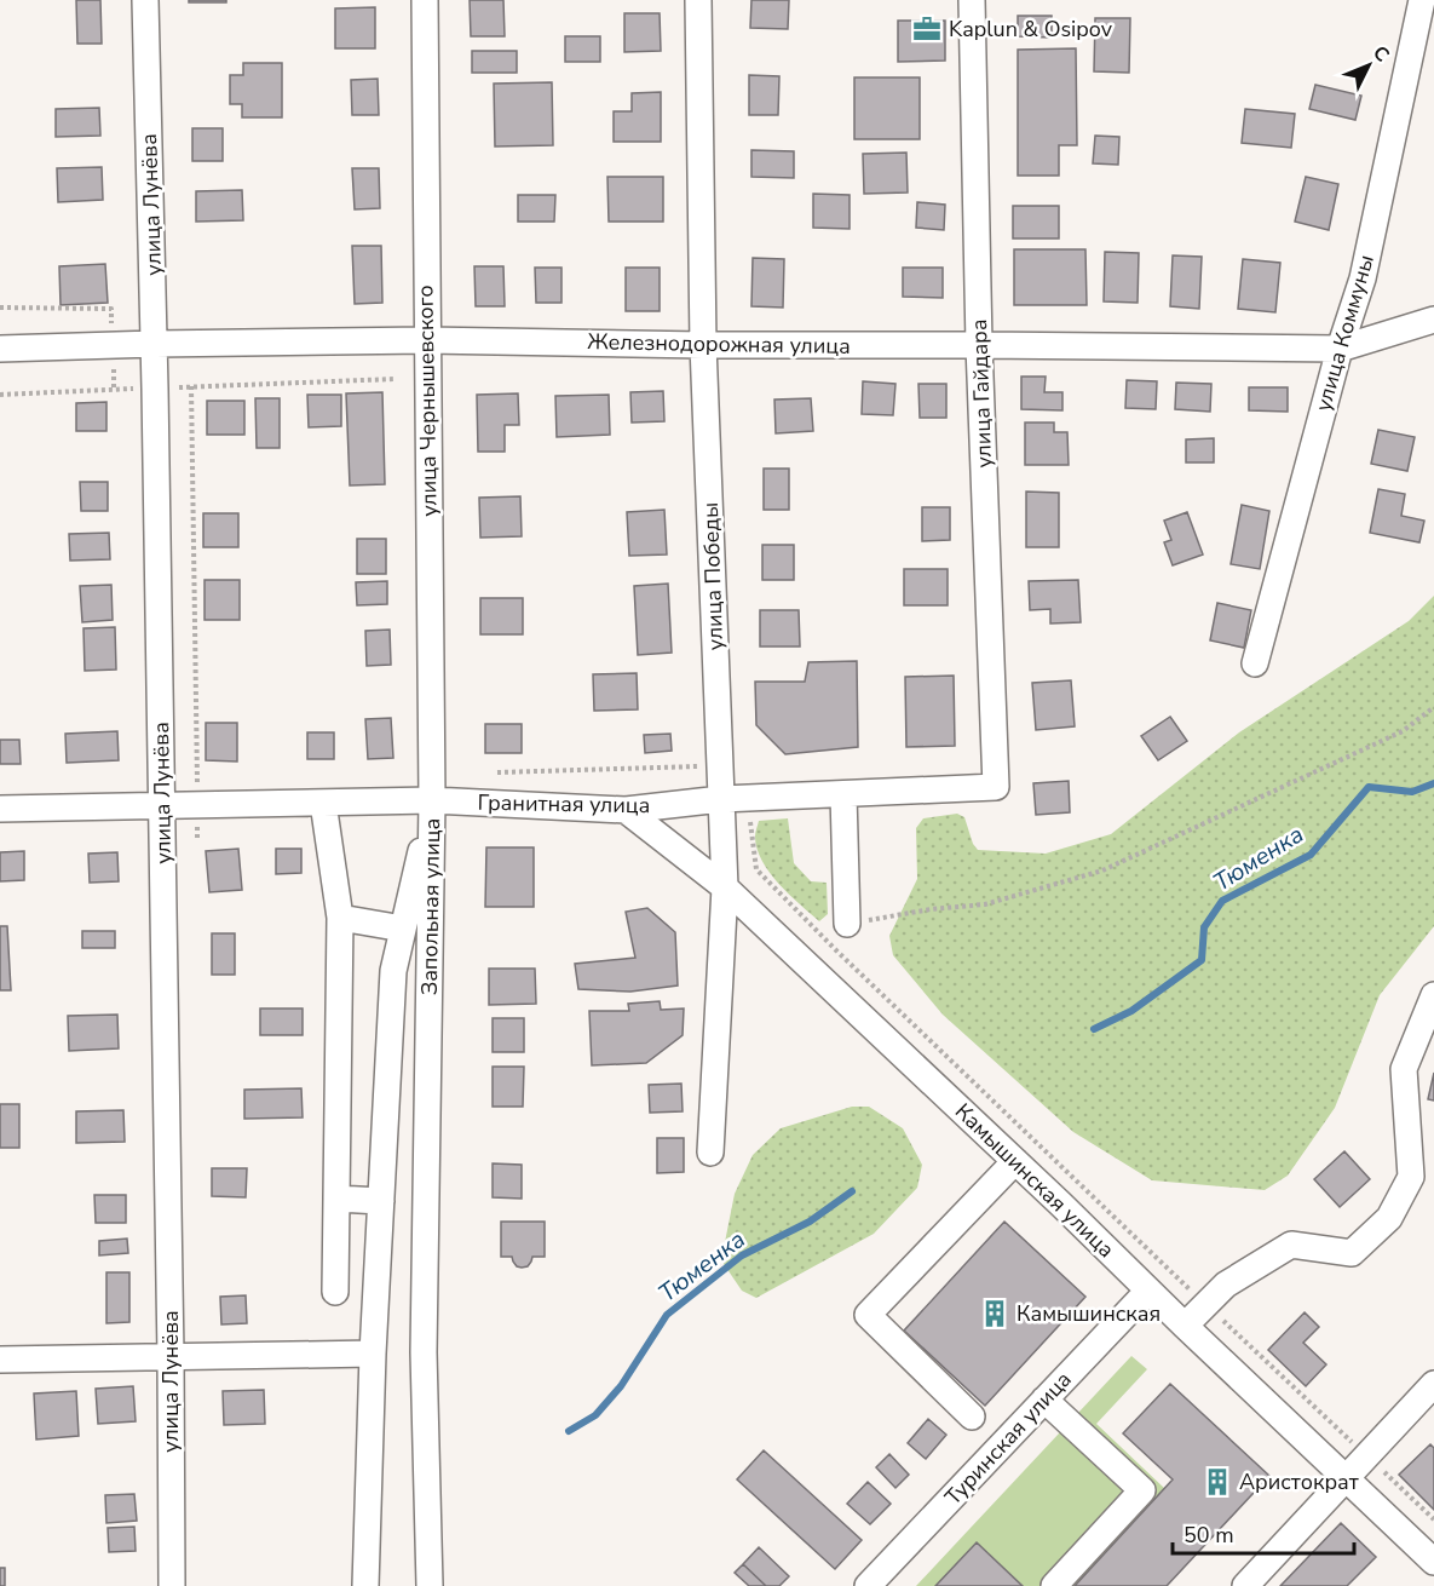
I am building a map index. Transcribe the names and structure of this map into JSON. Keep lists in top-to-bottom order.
{
  "streets": {
    "street": [
      "улица Лунёва",
      "улица Коммуны",
      "Железнодорожная улица",
      "улица Гайдара",
      "улица Чернышевского",
      "улица Победы",
      "Гранитная улица",
      "Запольная улица",
      "Камышинская улица",
      "Туринская улица"
    ]
  },
  "crossings": [
    ["улица Лунёва", "Железнодорожная улица"],
    ["улица Лунёва", "Гранитная улица"],
    ["улица Коммуны", "Железнодорожная улица"],
    ["Железнодорожная улица", "улица Гайдара"],
    ["Железнодорожная улица", "улица Чернышевского"],
    ["Железнодорожная улица", "улица Победы"],
    ["улица Гайдара", "Гранитная улица"],
    ["улица Чернышевского", "Гранитная улица"],
    ["улица Чернышевского", "Запольная улица"],
    ["улица Победы", "Гранитная улица"],
    ["улица Победы", "Камышинская улица"],
    ["Гранитная улица", "Запольная улица"],
    ["Гранитная улица", "Камышинская улица"],
    ["Камышинская улица", "Туринская улица"]
  ],
  "water": ["Тюменка"],
  "places": {
    "office": ["Kaplun & Osipov"],
    "building": ["Камышинская", "Аристократ"]
  },
  "scale_bar": "50 m",
  "north": "top right"
}
